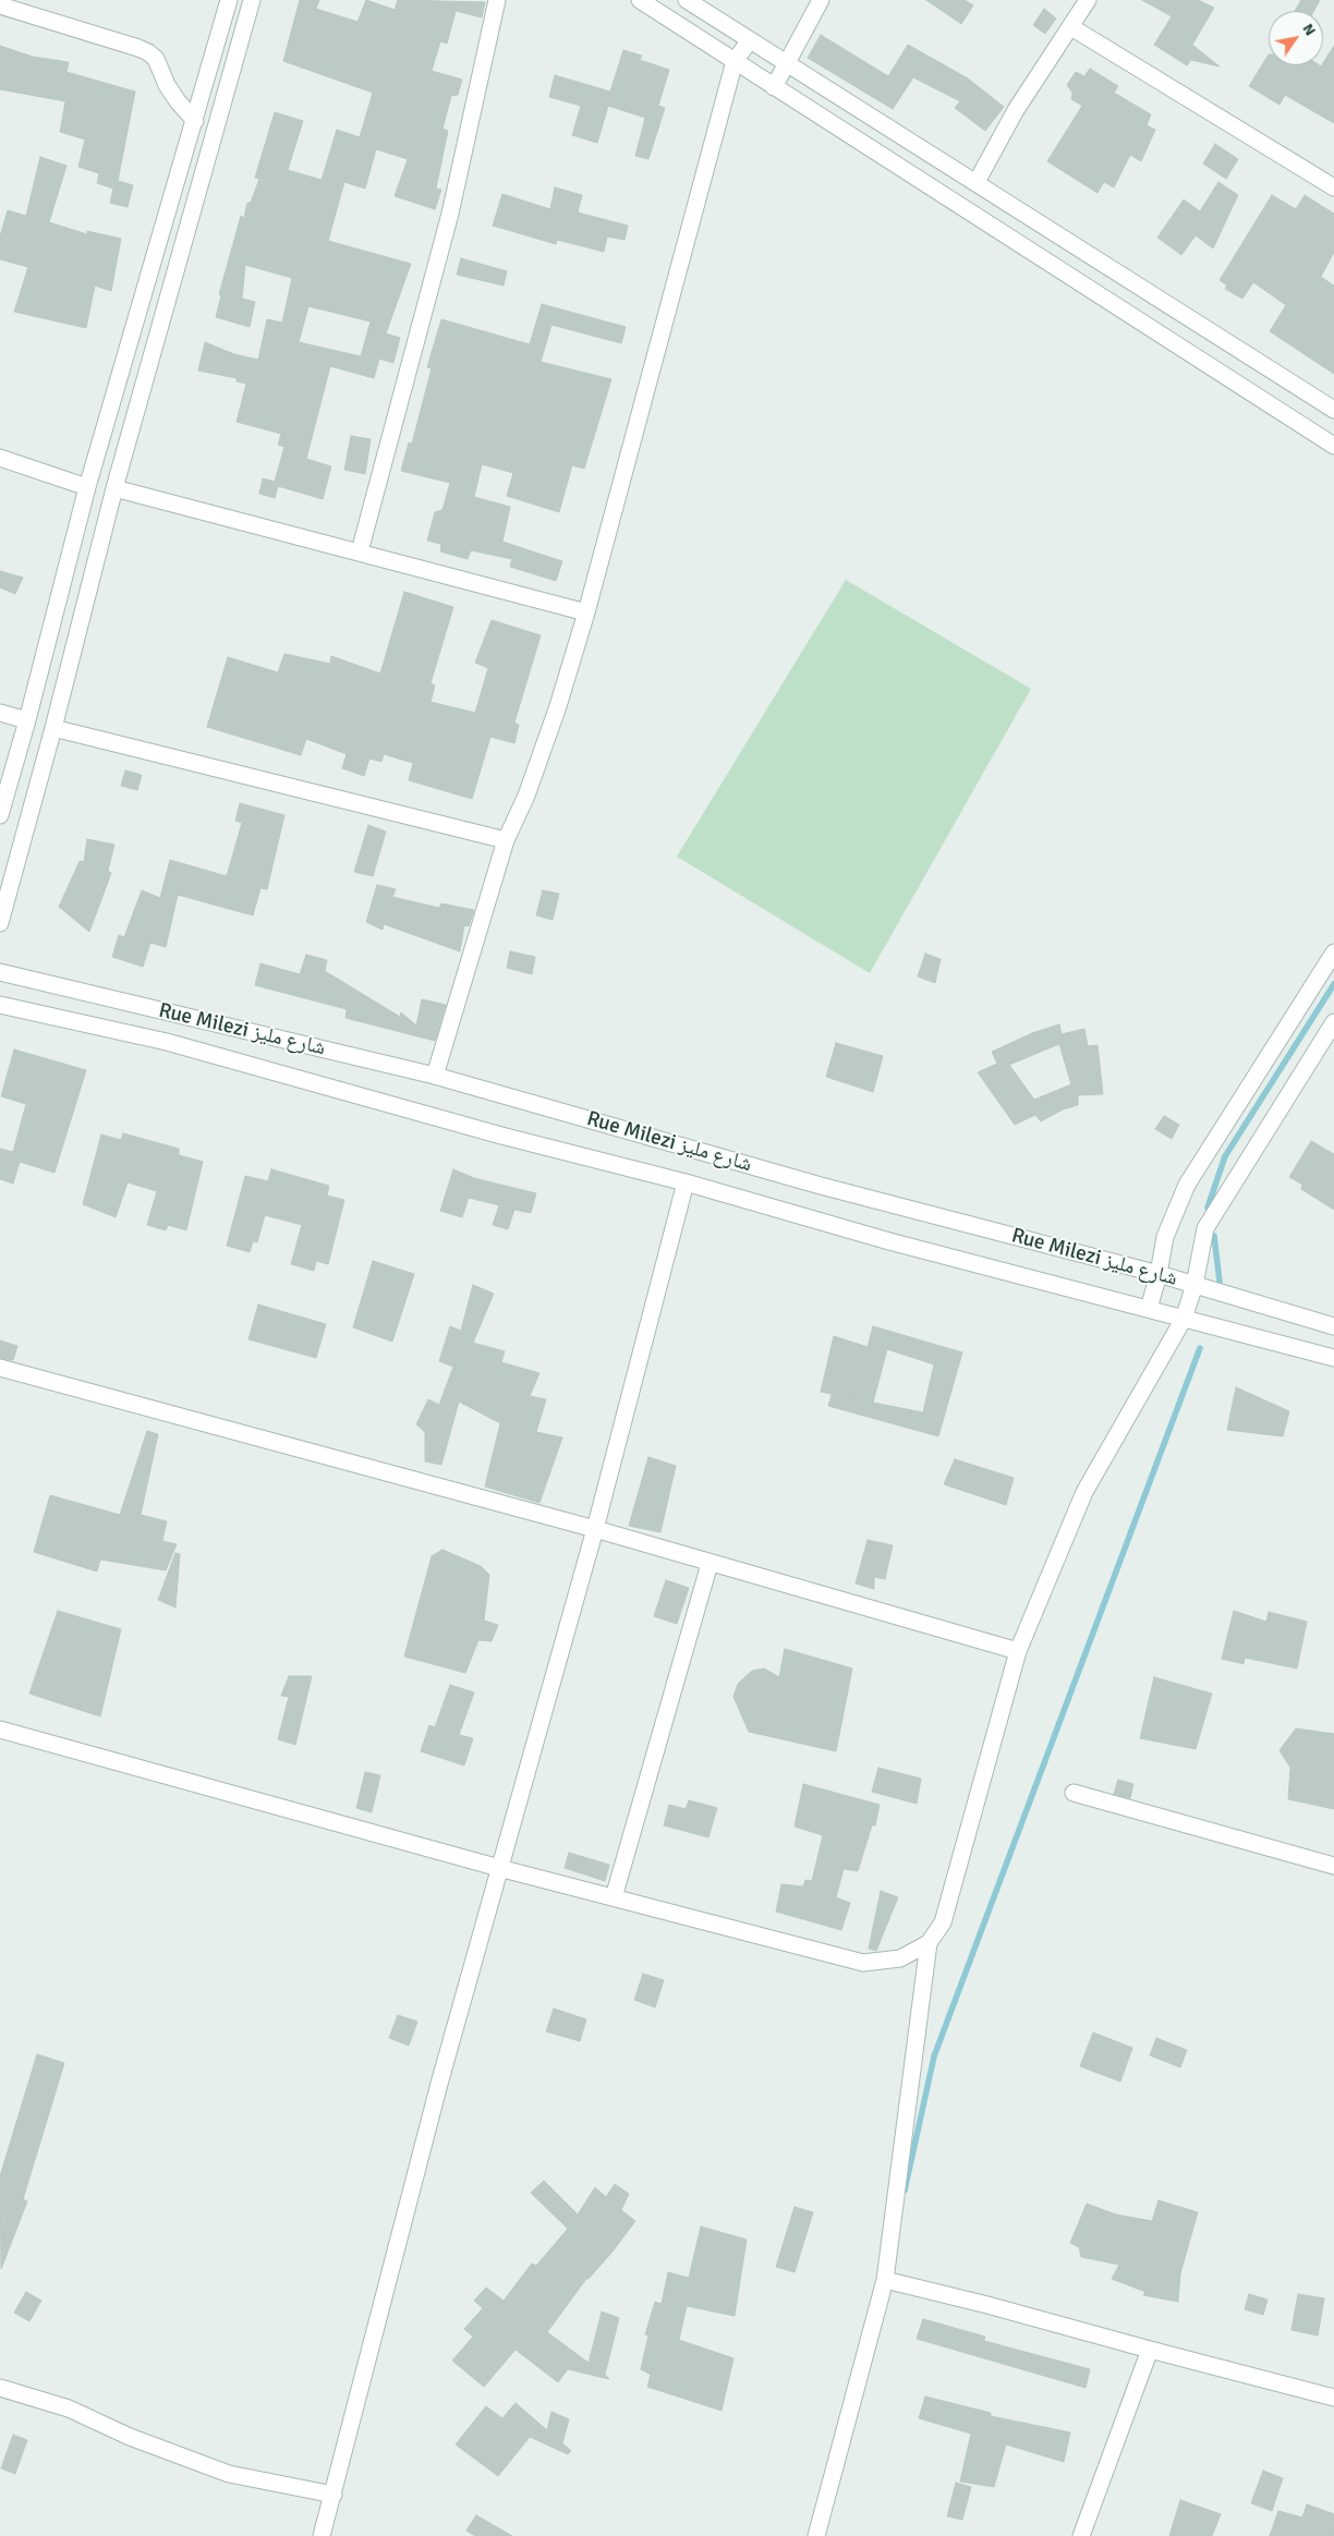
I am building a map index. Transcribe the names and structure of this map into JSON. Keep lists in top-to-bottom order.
{
  "streets": {
    "street": ["Rue Milezi شارع مليز"]
  },
  "north": "top right"
}
